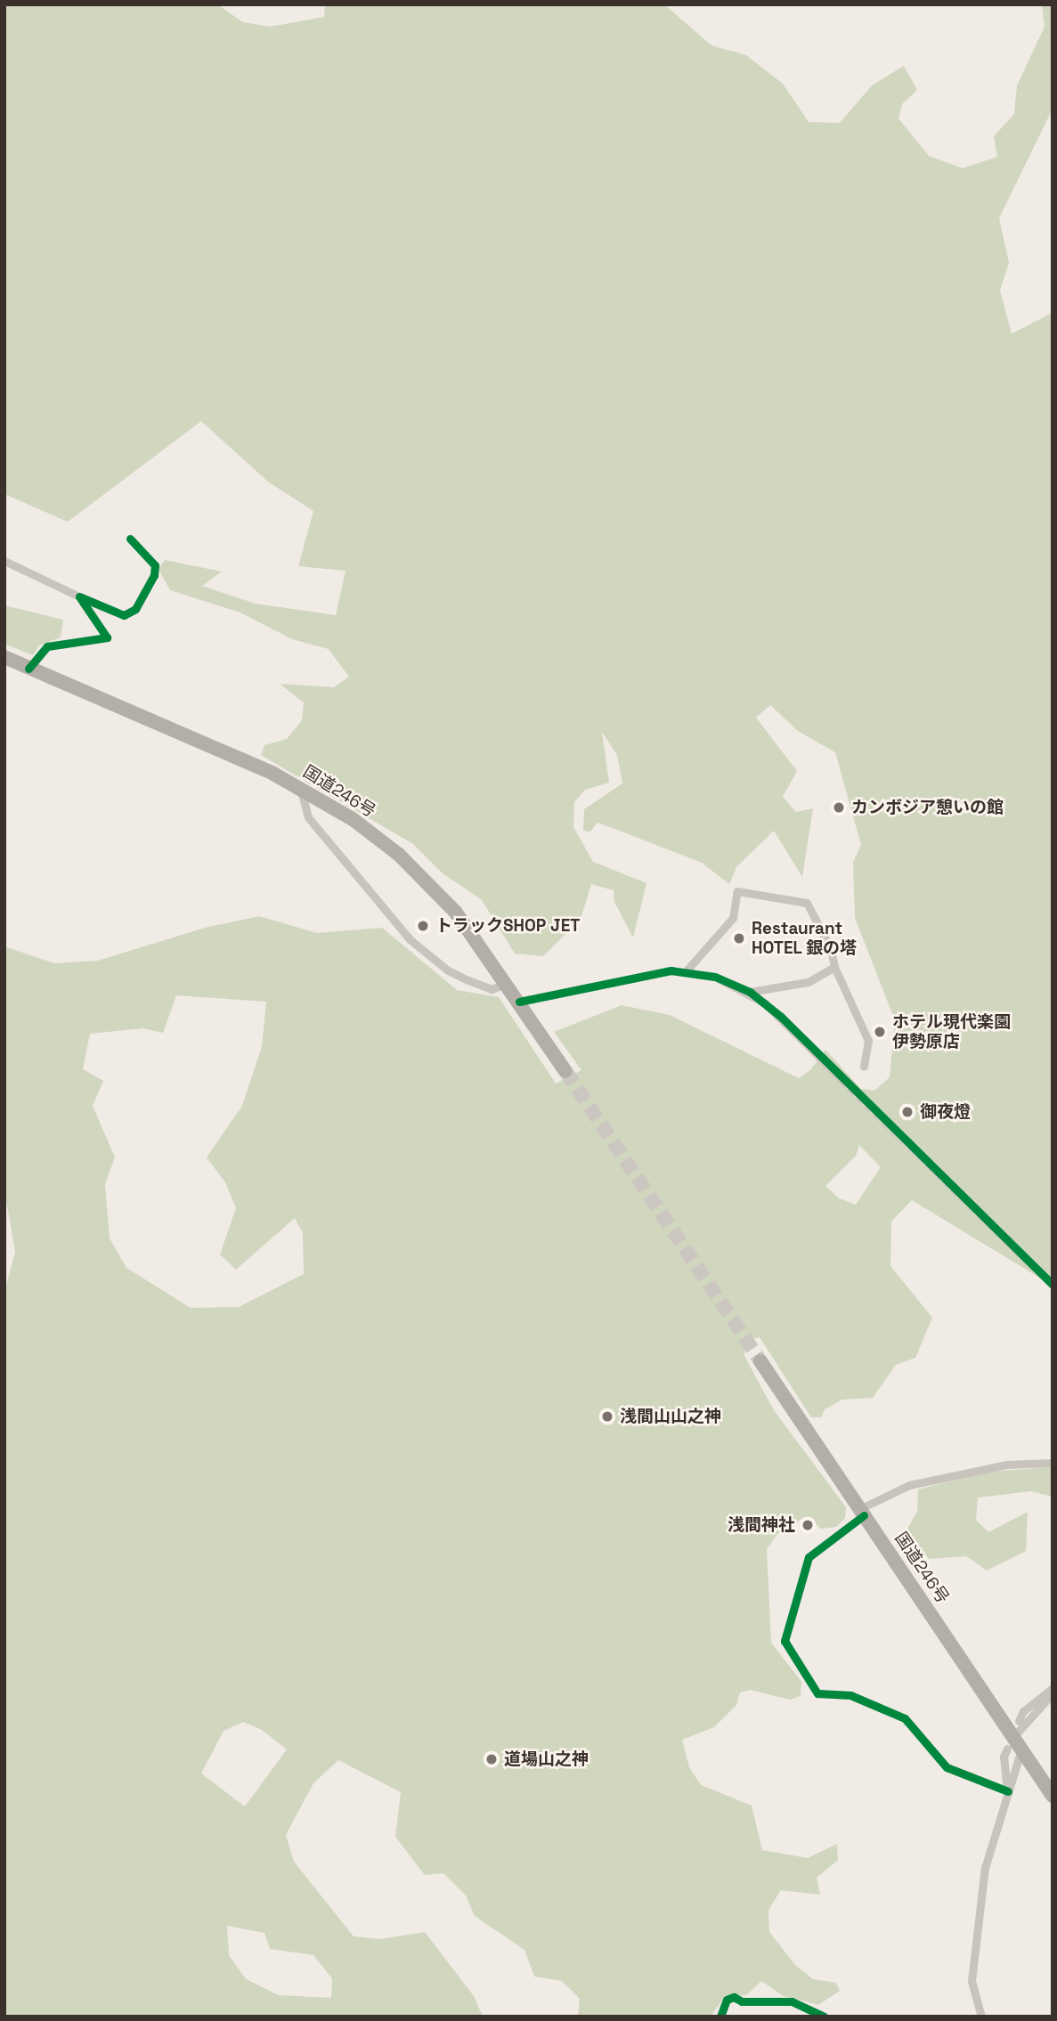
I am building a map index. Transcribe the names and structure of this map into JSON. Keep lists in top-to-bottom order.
{
  "streets": {
    "highway": ["国道246号"]
  },
  "places": [
    "カンボジア憩いの館",
    "トラックSHOP JET",
    "Restaurant HOTEL 銀の塔",
    "ホテル現代楽園 伊勢原店",
    "御夜燈",
    "浅間山山之神",
    "浅間神社",
    "道場山之神"
  ]
}
